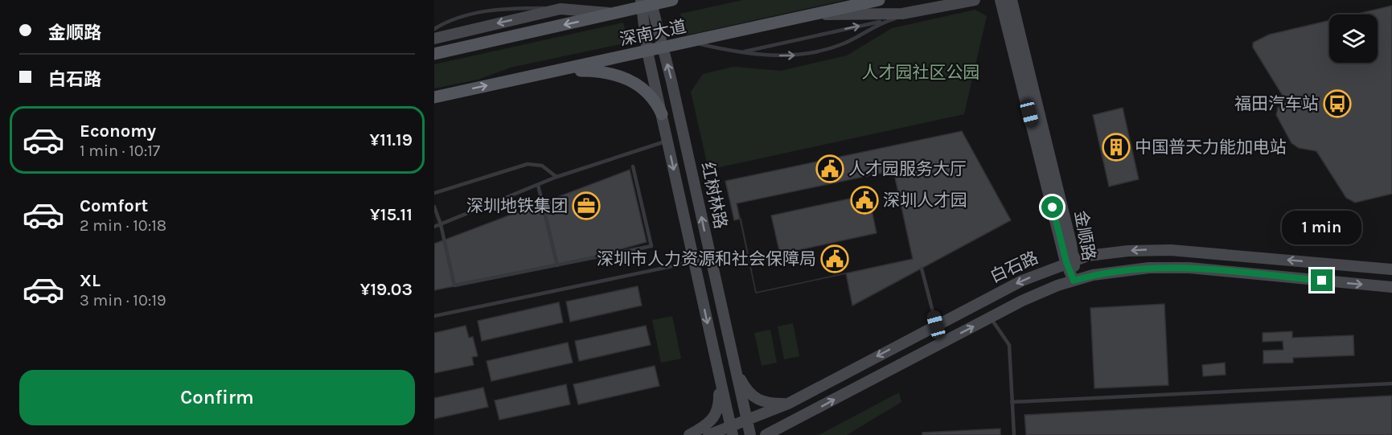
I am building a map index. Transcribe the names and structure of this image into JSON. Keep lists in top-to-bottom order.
{
  "streets": {
    "main road": [
      "深南大道",
      "红树林路",
      "金顺路",
      "白石路"
    ]
  },
  "crossings": [
    ["深南大道", "红树林路"],
    ["红树林路", "白石路"],
    ["金顺路", "白石路"]
  ],
  "parks": ["人才园社区公园"],
  "places": {
    "bus stop": ["福田汽车站"],
    "building": ["中国普天力能加电站"],
    "public building": ["人才园服务大厅", "深圳人才园", "深圳市人力资源和社会保障局"],
    "office": ["深圳地铁集团"]
  },
  "page": {
    "banner": ["金顺路", "白石路"],
    "list": [
      {
        "name": "Economy",
        "note": "1 min · 10:17",
        "value": "¥11.19"
      },
      {
        "name": "Comfort",
        "note": "2 min · 10:18",
        "value": "¥15.11"
      },
      {
        "name": "XL",
        "note": "3 min · 10:19",
        "value": "¥19.03"
      }
    ],
    "bubble": "1 min",
    "buttons": "Confirm"
  }
}
